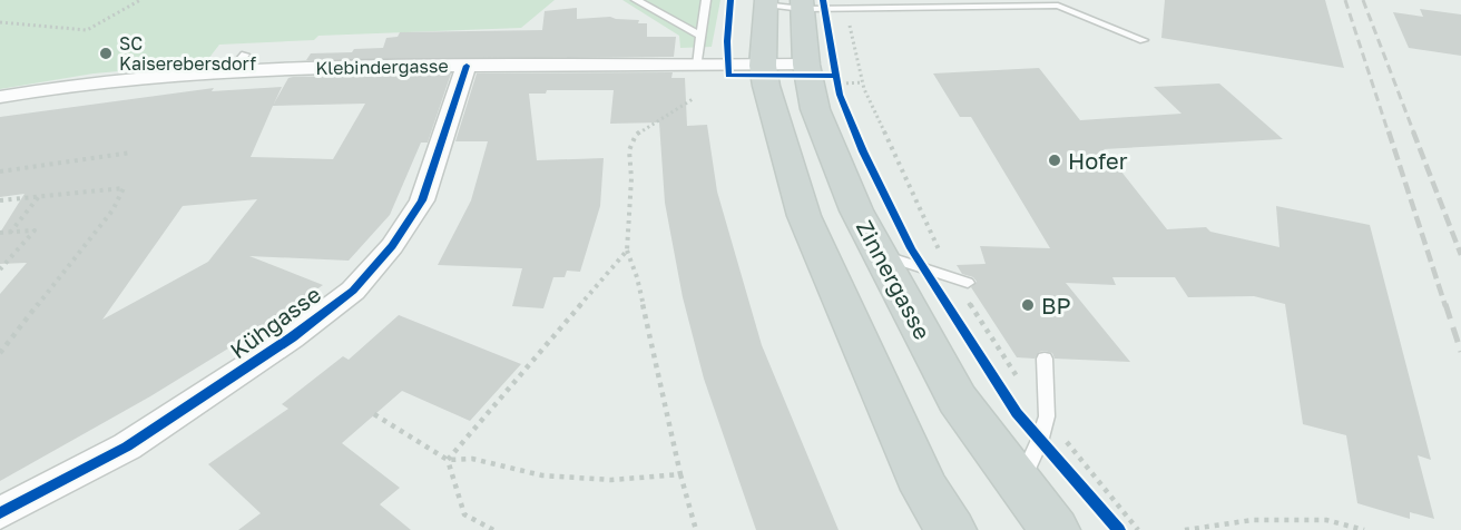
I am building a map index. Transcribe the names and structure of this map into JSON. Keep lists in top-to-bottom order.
{
  "streets": {
    "main road": ["Zinnergasse"],
    "street": ["Klebindergasse", "Kühgasse"]
  },
  "crossings": [
    ["Klebindergasse", "Zinnergasse"],
    ["Klebindergasse", "Kühgasse"]
  ],
  "places": ["SC Kaiserebersdorf", "Hofer", "BP"]
}
